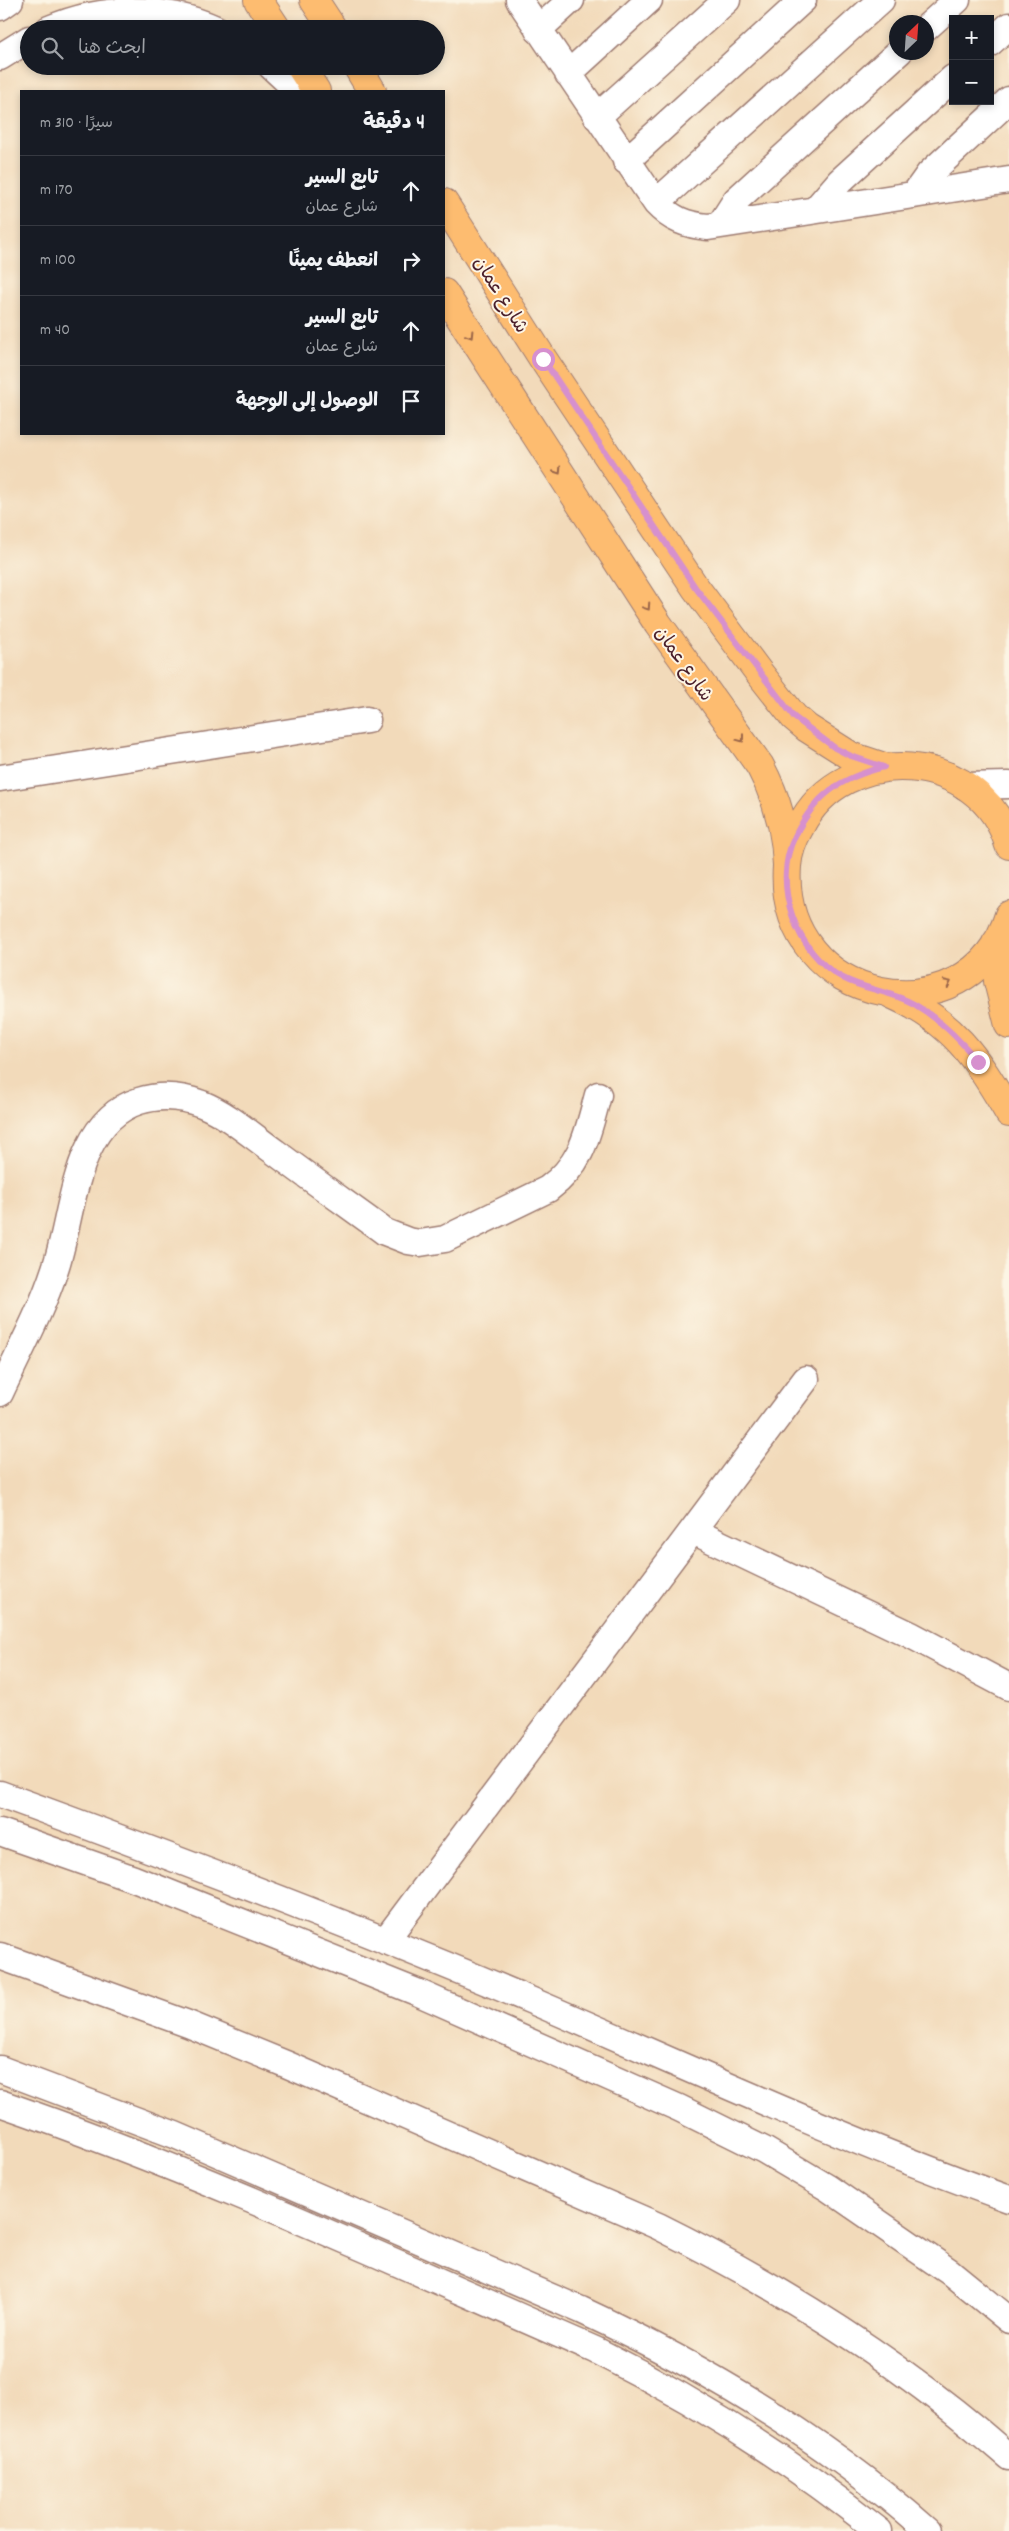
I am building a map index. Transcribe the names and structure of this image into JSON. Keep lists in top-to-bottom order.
{
  "streets": {
    "main road": ["شارع عمان"]
  },
  "north": "top right",
  "page": {
    "map_buttons": ["+", "−"],
    "search": "ابحث هنا",
    "heading": ["4 دقيقة", "سيرًا · 310 m"],
    "list": [
      ["تابع السير", "شارع عمان", "170 m"],
      ["انعطف يمينًا", "100 m"],
      ["تابع السير", "شارع عمان", "40 m"],
      "الوصول إلى الوجهة"
    ]
  }
}
